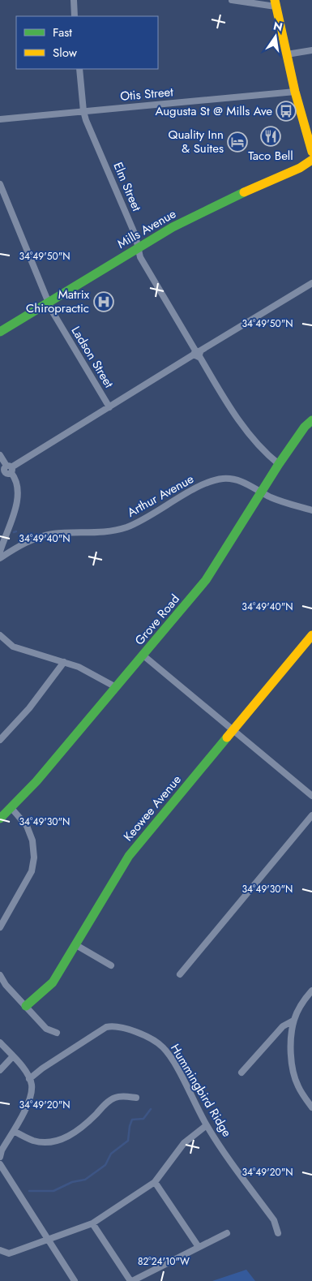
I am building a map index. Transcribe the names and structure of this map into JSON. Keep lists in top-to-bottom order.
{
  "streets": {
    "main road": ["Mills Avenue", "Grove Road", "Keowee Avenue"],
    "street": [
      "Otis Street",
      "Elm Street",
      "Ladson Street",
      "Arthur Avenue",
      "Hummingbird Ridge"
    ]
  },
  "crossings": [
    ["Otis Street", "Elm Street"],
    ["Elm Street", "Mills Avenue"],
    ["Elm Street", "Grove Road"],
    ["Mills Avenue", "Ladson Street"],
    ["Arthur Avenue", "Grove Road"]
  ],
  "places": {
    "bus stop": ["Augusta St @ Mills Ave"],
    "restaurant": ["Taco Bell"],
    "hotel": ["Quality Inn & Suites"],
    "hospital": ["Matrix Chiropractic"]
  },
  "legend": ["Fast", "Slow"],
  "north": "top",
  "coordinates": [
    "34°49'50\"N",
    "34°49'40\"N",
    "34°49'30\"N",
    "34°49'20\"N",
    "82°24'10\"W"
  ]
}
